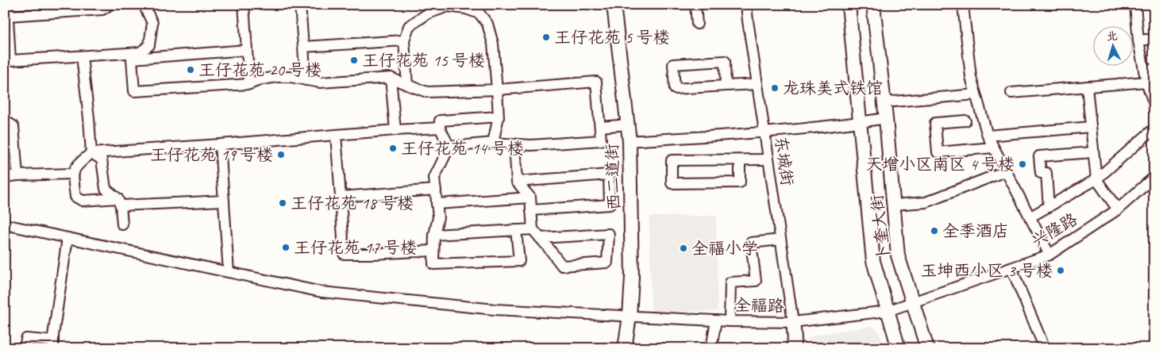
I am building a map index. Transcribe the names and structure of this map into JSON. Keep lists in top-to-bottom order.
{
  "streets": {
    "main road": ["西二道街", "卜奎大街"],
    "street": ["东城街", "兴隆路", "全福路"]
  },
  "crossings": [
    ["东城街", "全福路"],
    ["西二道街", "全福路"],
    ["卜奎大街", "兴隆路"],
    ["卜奎大街", "全福路"],
    ["兴隆路", "全福路"]
  ],
  "places": [
    "王仔花苑 5 号楼",
    "王仔花苑 15 号楼",
    "王仔花苑 20 号楼",
    "龙珠美式铁馆",
    "王仔花苑 14 号楼",
    "王仔花苑 19 号楼",
    "天增小区南区 4 号楼",
    "王仔花苑 18 号楼",
    "全季酒店",
    "王仔花苑 17 号楼",
    "全福小学",
    "玉坤西小区 3 号楼"
  ],
  "north": "top"
}
